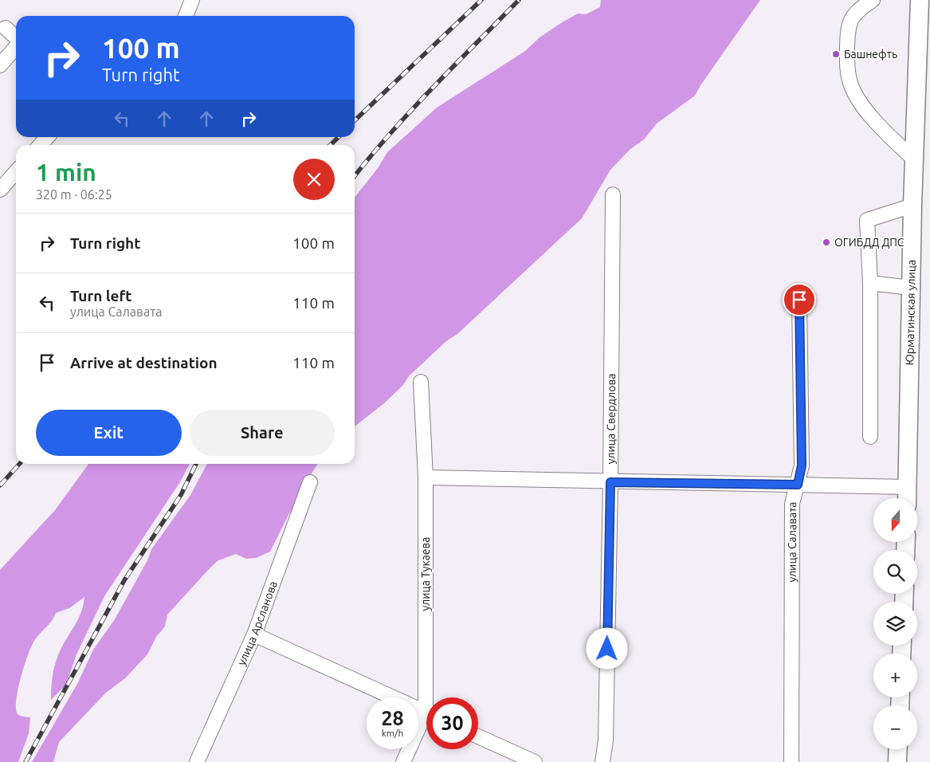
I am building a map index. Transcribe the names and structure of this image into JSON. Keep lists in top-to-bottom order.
{
  "streets": {
    "main road": ["Юрматинская улица"],
    "street": [
      "улица Свердлова",
      "улица Салавата",
      "улица Тукаева",
      "улица Арсланова"
    ]
  },
  "places": ["Башнефть", "ОГИБДД ДПС"],
  "north": "bottom",
  "page": {
    "turn": ["100 m", "Turn right"],
    "heading": ["1 min", "320 m · 06:25"],
    "list": [
      {
        "name": "Turn right",
        "value": "100 m"
      },
      {
        "name": "Turn left",
        "note": "улица Салавата",
        "value": "110 m"
      },
      {
        "name": "Arrive at destination",
        "value": "110 m"
      }
    ],
    "buttons": ["Exit", "Share"],
    "map_buttons": ["+", "−"],
    "speed": "28 km/h",
    "limit": "30"
  }
}
